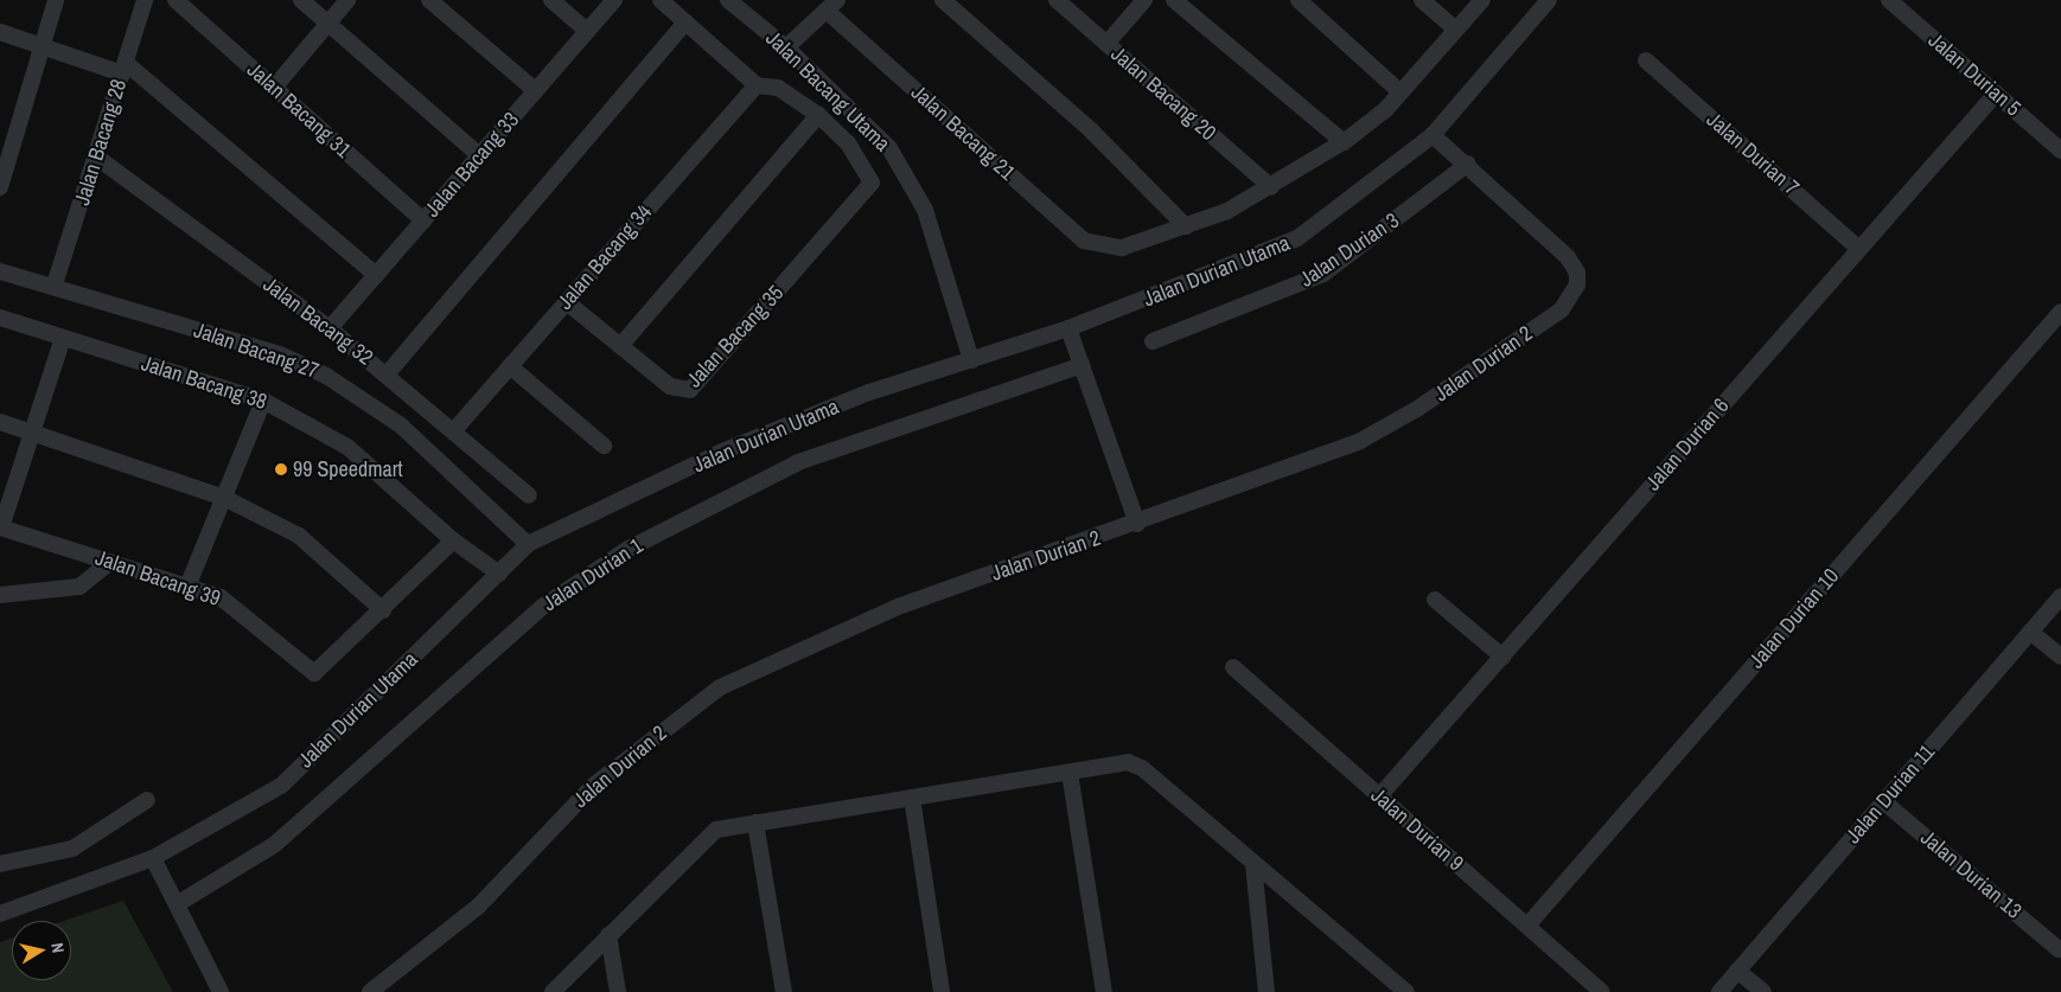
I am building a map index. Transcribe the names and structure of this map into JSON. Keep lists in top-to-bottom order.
{
  "streets": {
    "street": [
      "Jalan Durian 5",
      "Jalan Bacang Utama",
      "Jalan Bacang 20",
      "Jalan Bacang 31",
      "Jalan Bacang 21",
      "Jalan Bacang 28",
      "Jalan Durian 7",
      "Jalan Bacang 33",
      "Jalan Durian 3",
      "Jalan Bacang 34",
      "Jalan Durian Utama",
      "Jalan Bacang 32",
      "Jalan Bacang 35",
      "Jalan Bacang 27",
      "Jalan Durian 2",
      "Jalan Bacang 38",
      "Jalan Durian 6",
      "Jalan Durian 1",
      "Jalan Bacang 39",
      "Jalan Durian 10",
      "Jalan Durian 11",
      "Jalan Durian 9",
      "Jalan Durian 13"
    ]
  },
  "crossings": [
    ["Jalan Durian 5", "Jalan Durian 6"],
    ["Jalan Bacang Utama", "Jalan Durian Utama"],
    ["Jalan Bacang 31", "Jalan Bacang 33"],
    ["Jalan Bacang 28", "Jalan Bacang 32"],
    ["Jalan Bacang 28", "Jalan Bacang 27"],
    ["Jalan Durian 7", "Jalan Durian 6"],
    ["Jalan Bacang 33", "Jalan Bacang 32"],
    ["Jalan Durian 3", "Jalan Durian 2"],
    ["Jalan Bacang 34", "Jalan Bacang 32"],
    ["Jalan Bacang 34", "Jalan Bacang 35"],
    ["Jalan Durian Utama", "Jalan Bacang 27"],
    ["Jalan Durian Utama", "Jalan Durian 2"],
    ["Jalan Durian Utama", "Jalan Bacang 38"],
    ["Jalan Bacang 38", "Jalan Bacang 39"],
    ["Jalan Durian 6", "Jalan Durian 9"],
    ["Jalan Durian 10", "Jalan Durian 9"],
    ["Jalan Durian 11", "Jalan Durian 13"]
  ],
  "places": ["99 Speedmart"],
  "north": "right"
}
